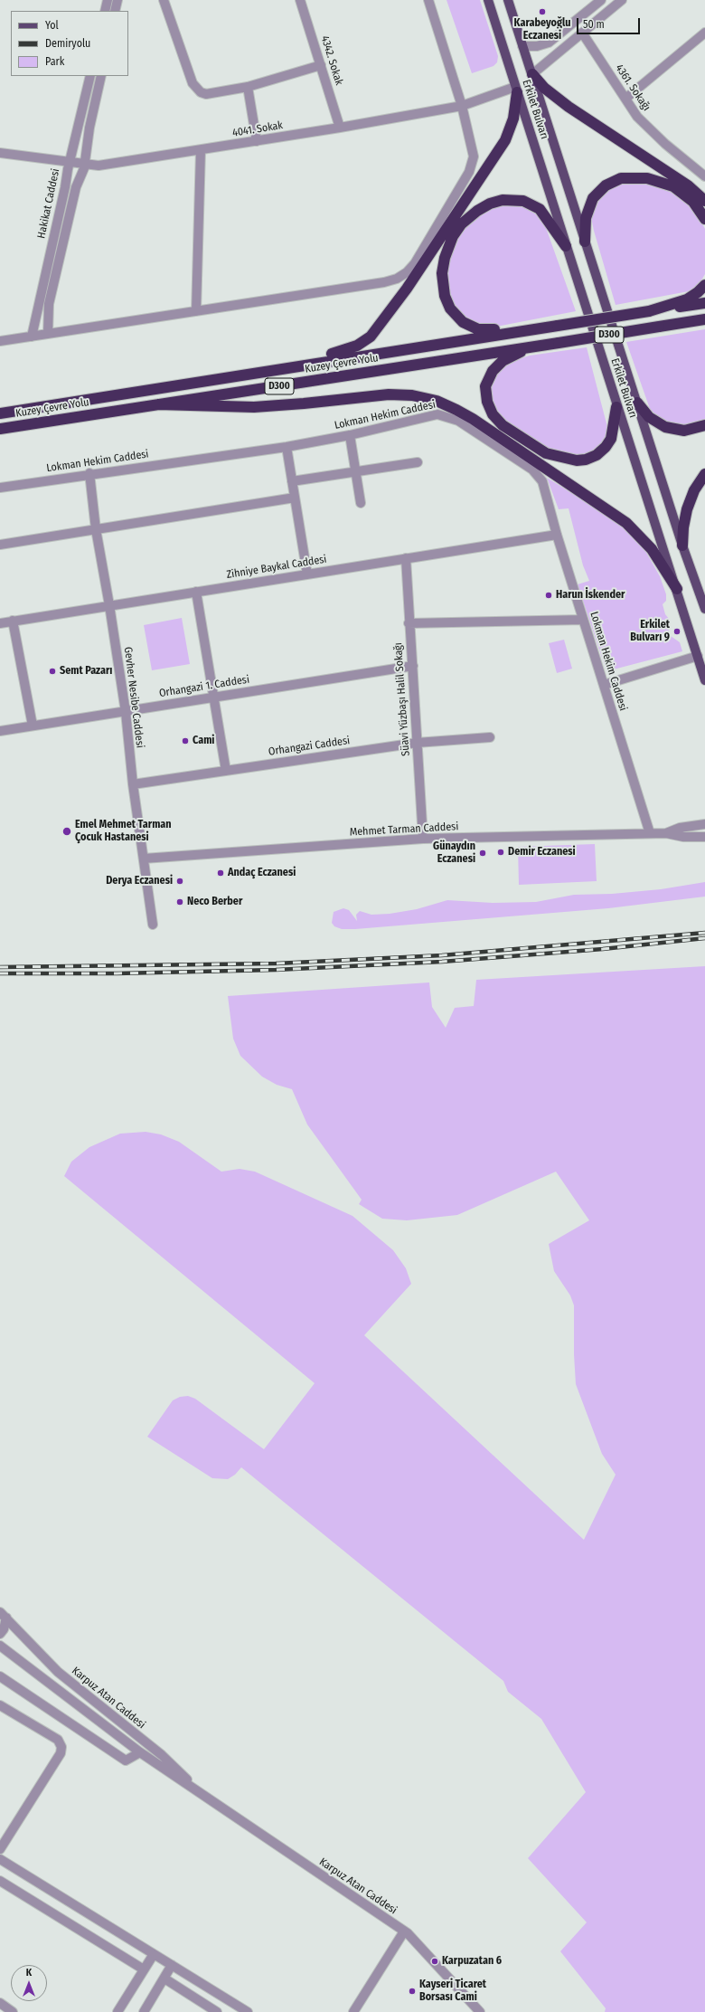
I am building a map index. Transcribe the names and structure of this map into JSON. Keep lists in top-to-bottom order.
{
  "streets": {
    "highway": ["D300", "Kuzey Çevre Yolu"],
    "main road": ["Erkilet Bulvarı"],
    "street": [
      "4342. Sokak",
      "4361. Sokağı",
      "4041. Sokak",
      "Hakikat Caddesi",
      "Lokman Hekim Caddesi",
      "Zihniye Baykal Caddesi",
      "Orhangazi 1. Caddesi",
      "Gevher Nesibe Caddesi",
      "Süavi Yüzbaşı Halil Sokağı",
      "Orhangazi Caddesi",
      "Mehmet Tarman Caddesi",
      "Karpuz Atan Caddesi"
    ]
  },
  "crossings": [
    ["4342. Sokak", "4041. Sokak"],
    ["Erkilet Bulvarı", "4041. Sokak"],
    ["4041. Sokak", "Hakikat Caddesi"],
    ["D300", "Kuzey Çevre Yolu"],
    ["Lokman Hekim Caddesi", "Zihniye Baykal Caddesi"],
    ["Lokman Hekim Caddesi", "Gevher Nesibe Caddesi"],
    ["Lokman Hekim Caddesi", "Mehmet Tarman Caddesi"],
    ["Zihniye Baykal Caddesi", "Gevher Nesibe Caddesi"],
    ["Zihniye Baykal Caddesi", "Süavi Yüzbaşı Halil Sokağı"],
    ["Orhangazi 1. Caddesi", "Gevher Nesibe Caddesi"],
    ["Orhangazi 1. Caddesi", "Süavi Yüzbaşı Halil Sokağı"],
    ["Gevher Nesibe Caddesi", "Orhangazi Caddesi"],
    ["Gevher Nesibe Caddesi", "Mehmet Tarman Caddesi"],
    ["Süavi Yüzbaşı Halil Sokağı", "Orhangazi Caddesi"],
    ["Süavi Yüzbaşı Halil Sokağı", "Mehmet Tarman Caddesi"]
  ],
  "places": [
    "Karabeyoğlu Eczanesi",
    "Harun İskender",
    "Erkilet Bulvarı 9",
    "Semt Pazarı",
    "Cami",
    "Emel Mehmet Tarman Çocuk Hastanesi",
    "Demir Eczanesi",
    "Günaydın Eczanesi",
    "Andaç Eczanesi",
    "Derya Eczanesi",
    "Neco Berber",
    "Karpuzatan 6",
    "Kayseri Ticaret Borsası Cami"
  ],
  "legend": ["Yol", "Demiryolu", "Park"],
  "scale_bar": "50 m",
  "north": "top"
}
